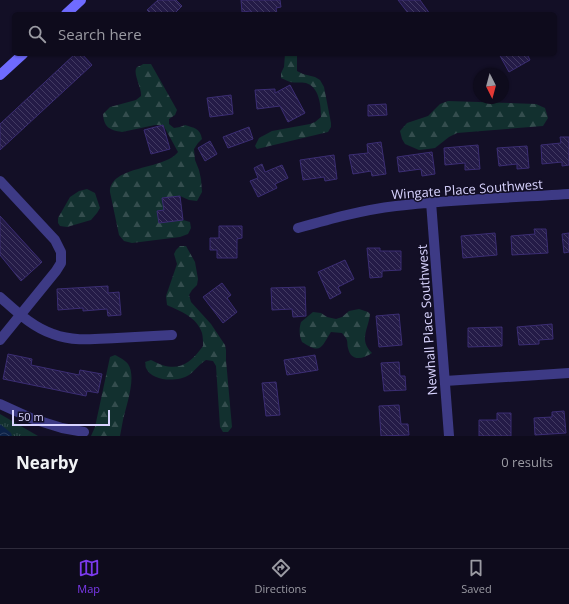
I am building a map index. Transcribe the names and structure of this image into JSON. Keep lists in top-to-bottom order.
{
  "streets": {
    "street": ["Wingate Place Southwest", "Newhall Place Southwest"]
  },
  "crossings": [
    ["Wingate Place Southwest", "Newhall Place Southwest"]
  ],
  "scale_bar": "50 m",
  "north": "bottom",
  "page": {
    "search": "Search here",
    "scale": "50 m",
    "heading": ["Nearby", "0 results"],
    "nav": ["Map", "Directions", "Saved"]
  }
}
